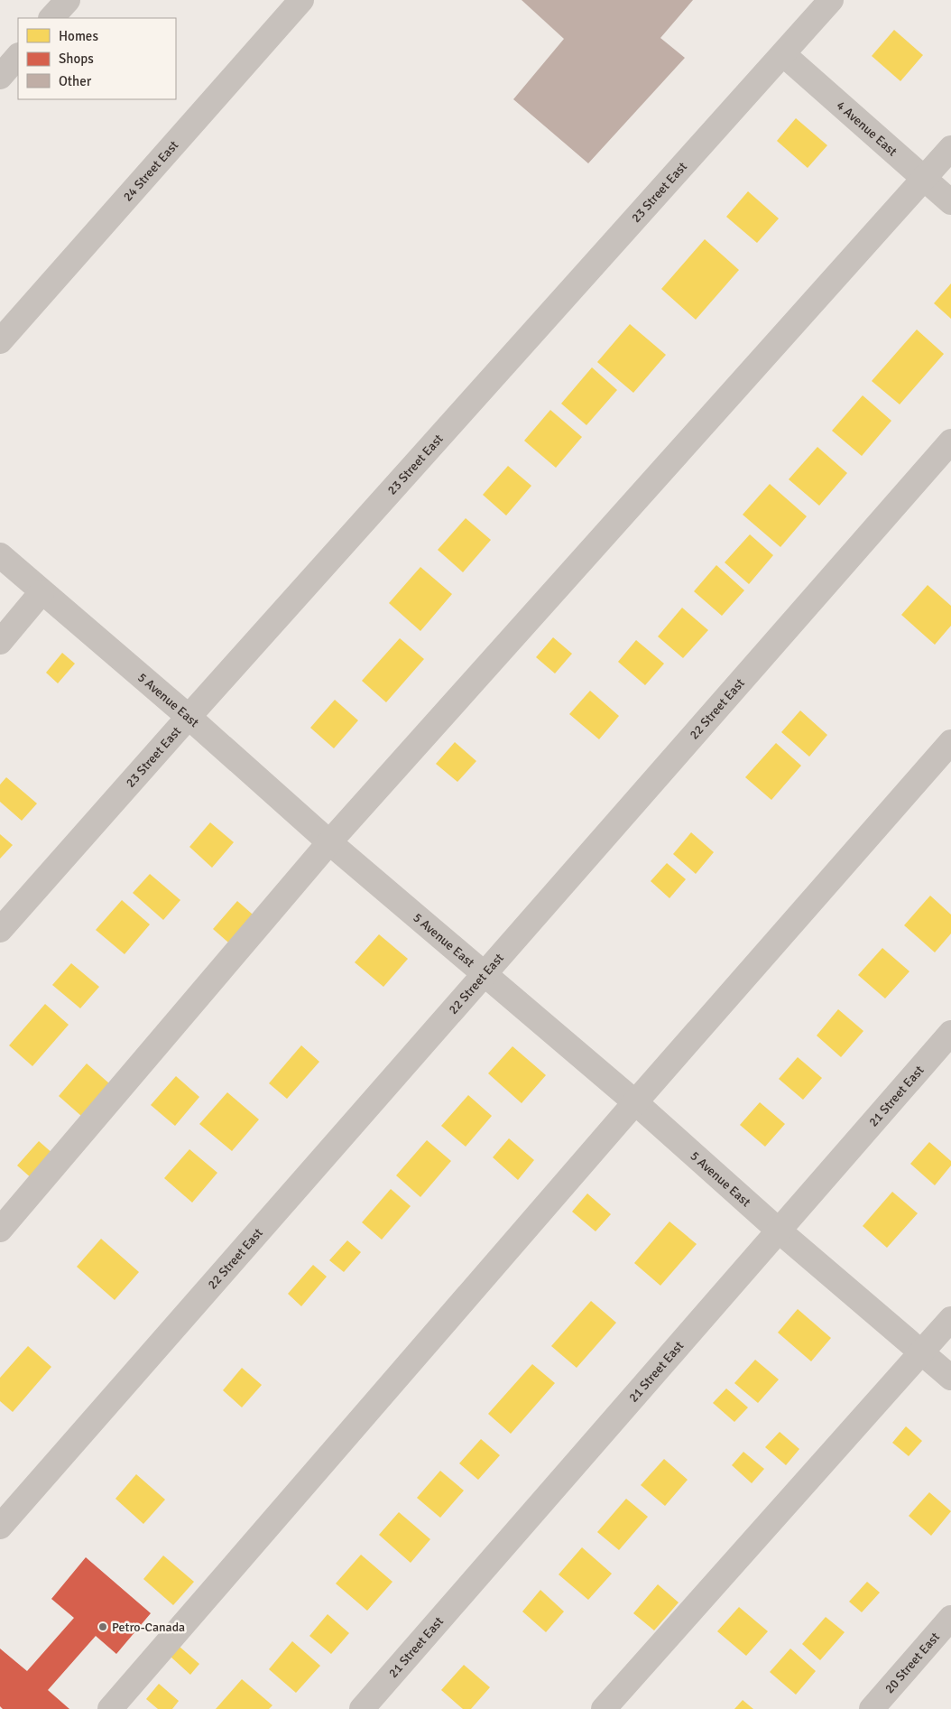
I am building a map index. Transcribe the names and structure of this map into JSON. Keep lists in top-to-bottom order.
{
  "streets": {
    "street": [
      "4 Avenue East",
      "24 Street East",
      "23 Street East",
      "5 Avenue East",
      "22 Street East",
      "21 Street East",
      "20 Street East"
    ]
  },
  "crossings": [
    ["4 Avenue East", "23 Street East"],
    ["23 Street East", "5 Avenue East"],
    ["5 Avenue East", "22 Street East"],
    ["5 Avenue East", "21 Street East"]
  ],
  "places": ["Petro-Canada"],
  "legend": ["Homes", "Shops", "Other"]
}
